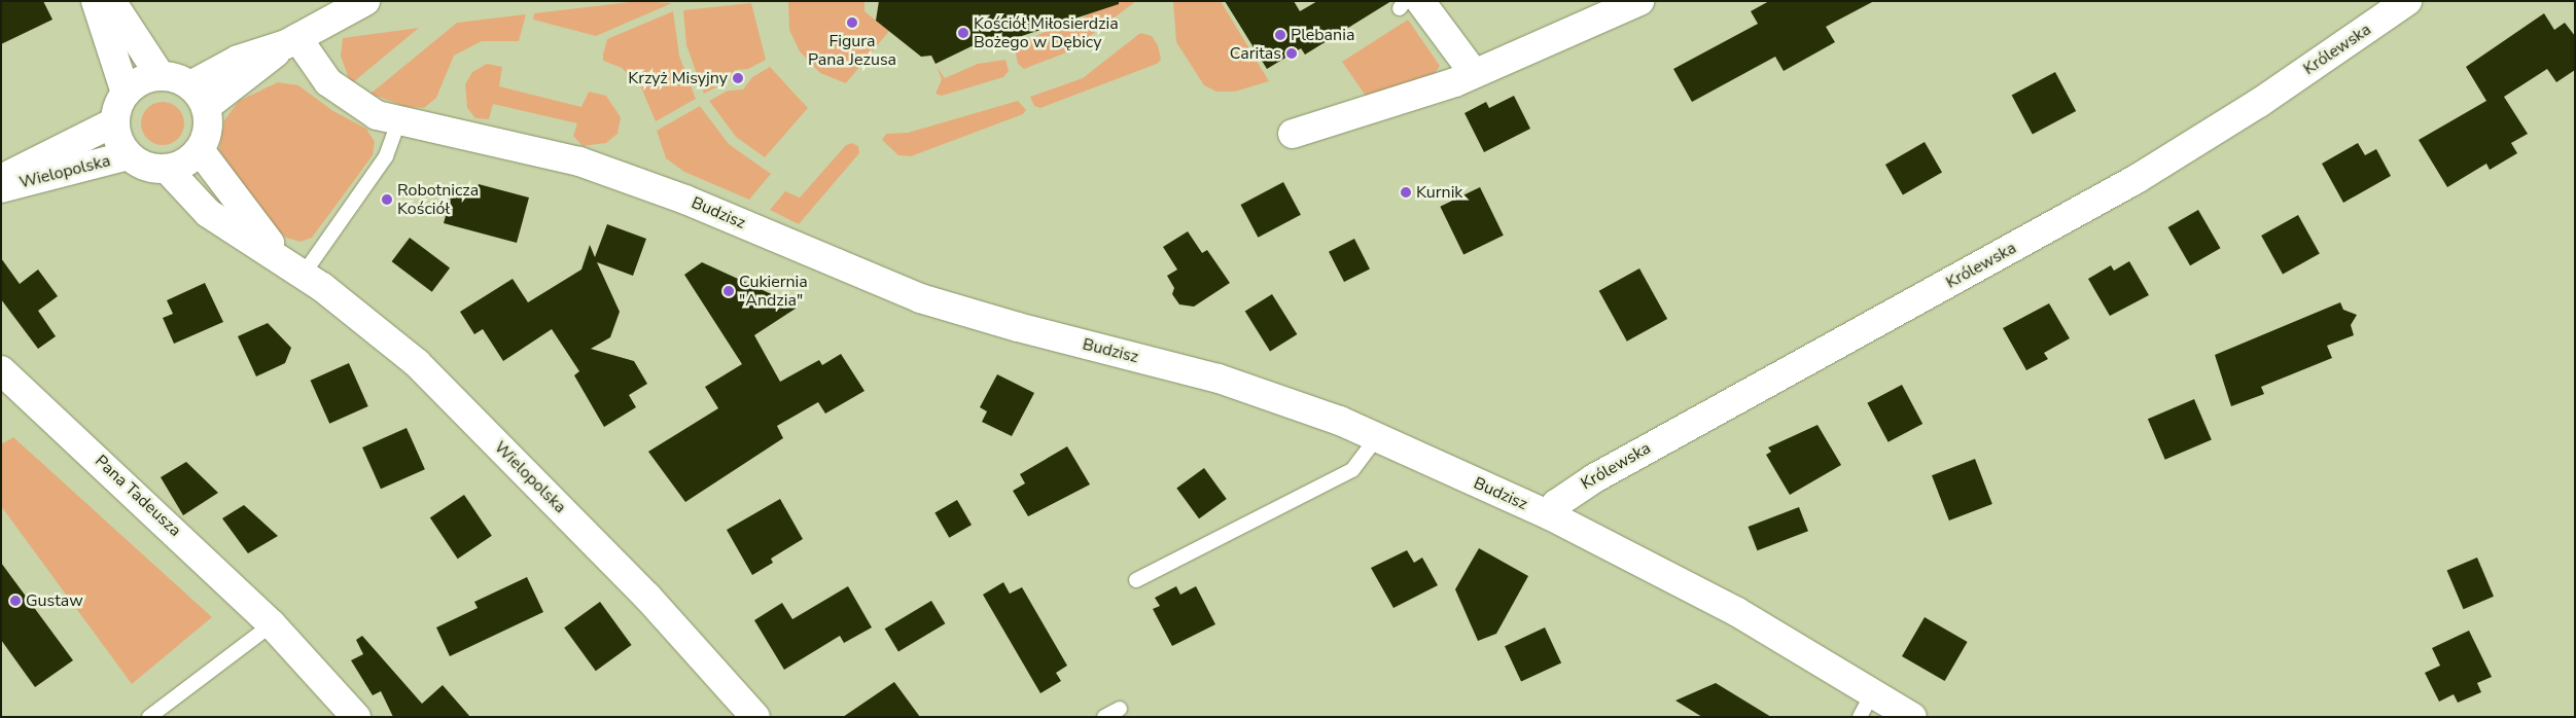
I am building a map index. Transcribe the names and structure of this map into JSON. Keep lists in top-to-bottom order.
{
  "streets": {
    "street": [
      "Królewska",
      "Wielopolska",
      "Budzisz",
      "Pana Tadeusza"
    ]
  },
  "crossings": [
    ["Królewska", "Budzisz"]
  ],
  "places": [
    "Figura Pana Jezusa",
    "Kościół Miłosierdzia Bożego w Dębicy",
    "Plebania",
    "Caritas",
    "Krzyż Misyjny",
    "Kurnik",
    "Robotnicza Kościół",
    "Cukiernia \"Andzia\"",
    "Gustaw"
  ]
}
